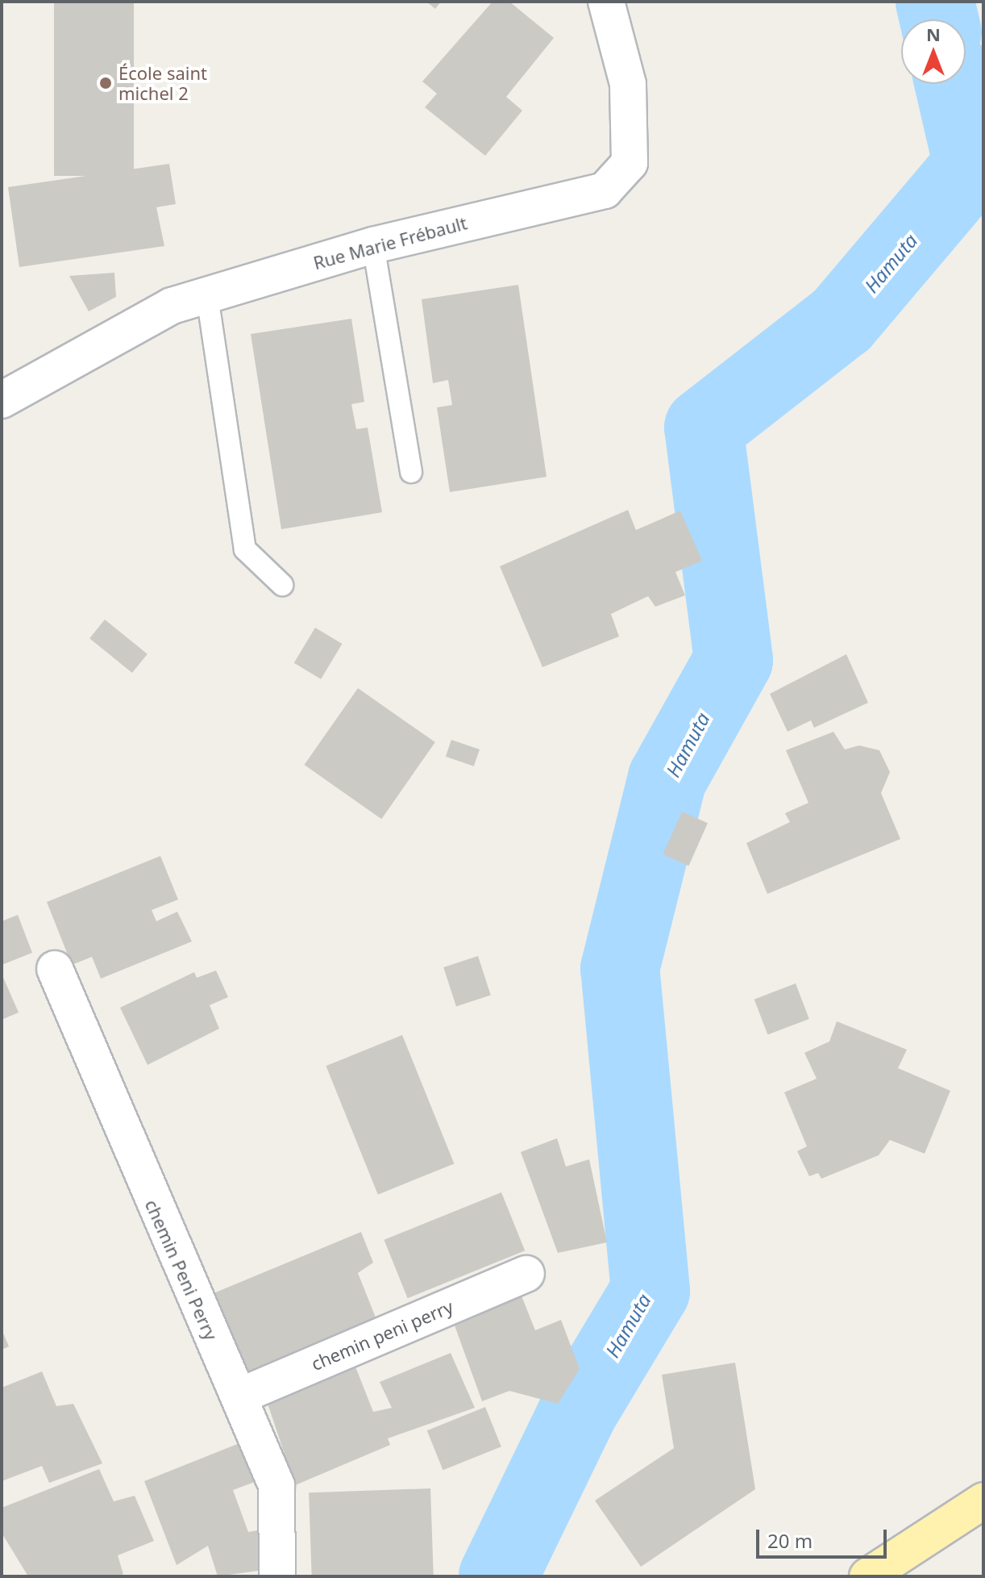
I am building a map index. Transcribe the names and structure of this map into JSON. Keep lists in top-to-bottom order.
{
  "streets": {
    "street": ["Rue Marie Frébault", "chemin Peni Perry", "chemin peni perry"]
  },
  "crossings": [
    ["chemin Peni Perry", "chemin peni perry"]
  ],
  "water": ["Hamuta"],
  "places": ["École saint michel 2"],
  "scale_bar": "20 m",
  "north": "top"
}
